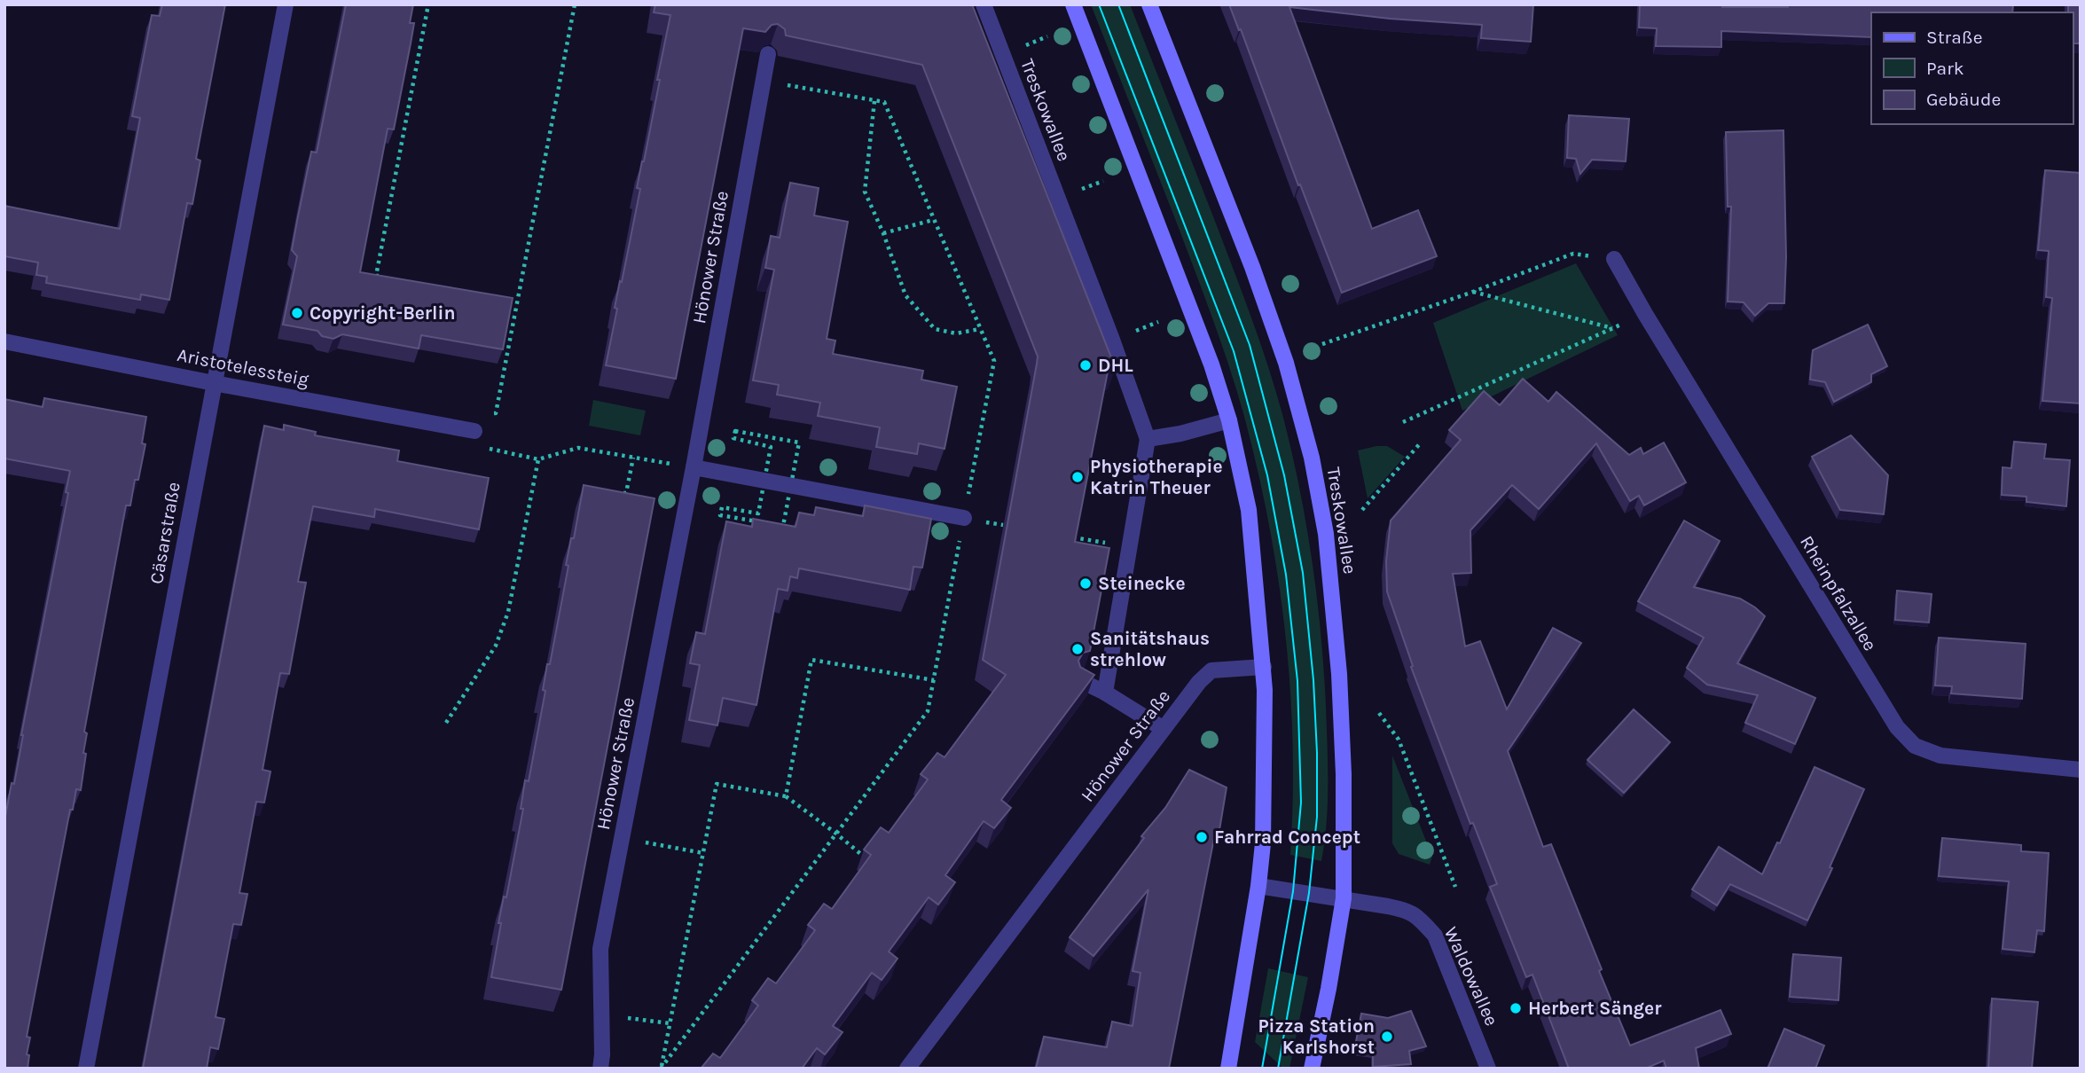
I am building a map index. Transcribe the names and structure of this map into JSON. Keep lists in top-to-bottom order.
{
  "streets": {
    "main road": ["Treskowallee"],
    "street": [
      "Hönower Straße",
      "Aristotelessteig",
      "Cäsarstraße",
      "Rheinpfalzallee",
      "Waldowallee"
    ]
  },
  "crossings": [
    ["Treskowallee", "Waldowallee"],
    ["Aristotelessteig", "Cäsarstraße"]
  ],
  "places": [
    "Copyright-Berlin",
    "DHL",
    "Physiotherapie Katrin Theuer",
    "Steinecke",
    "Sanitätshaus strehlow",
    "Fahrrad Concept",
    "Herbert Sänger",
    "Pizza Station Karlshorst"
  ],
  "legend": ["Straße", "Park", "Gebäude"]
}
